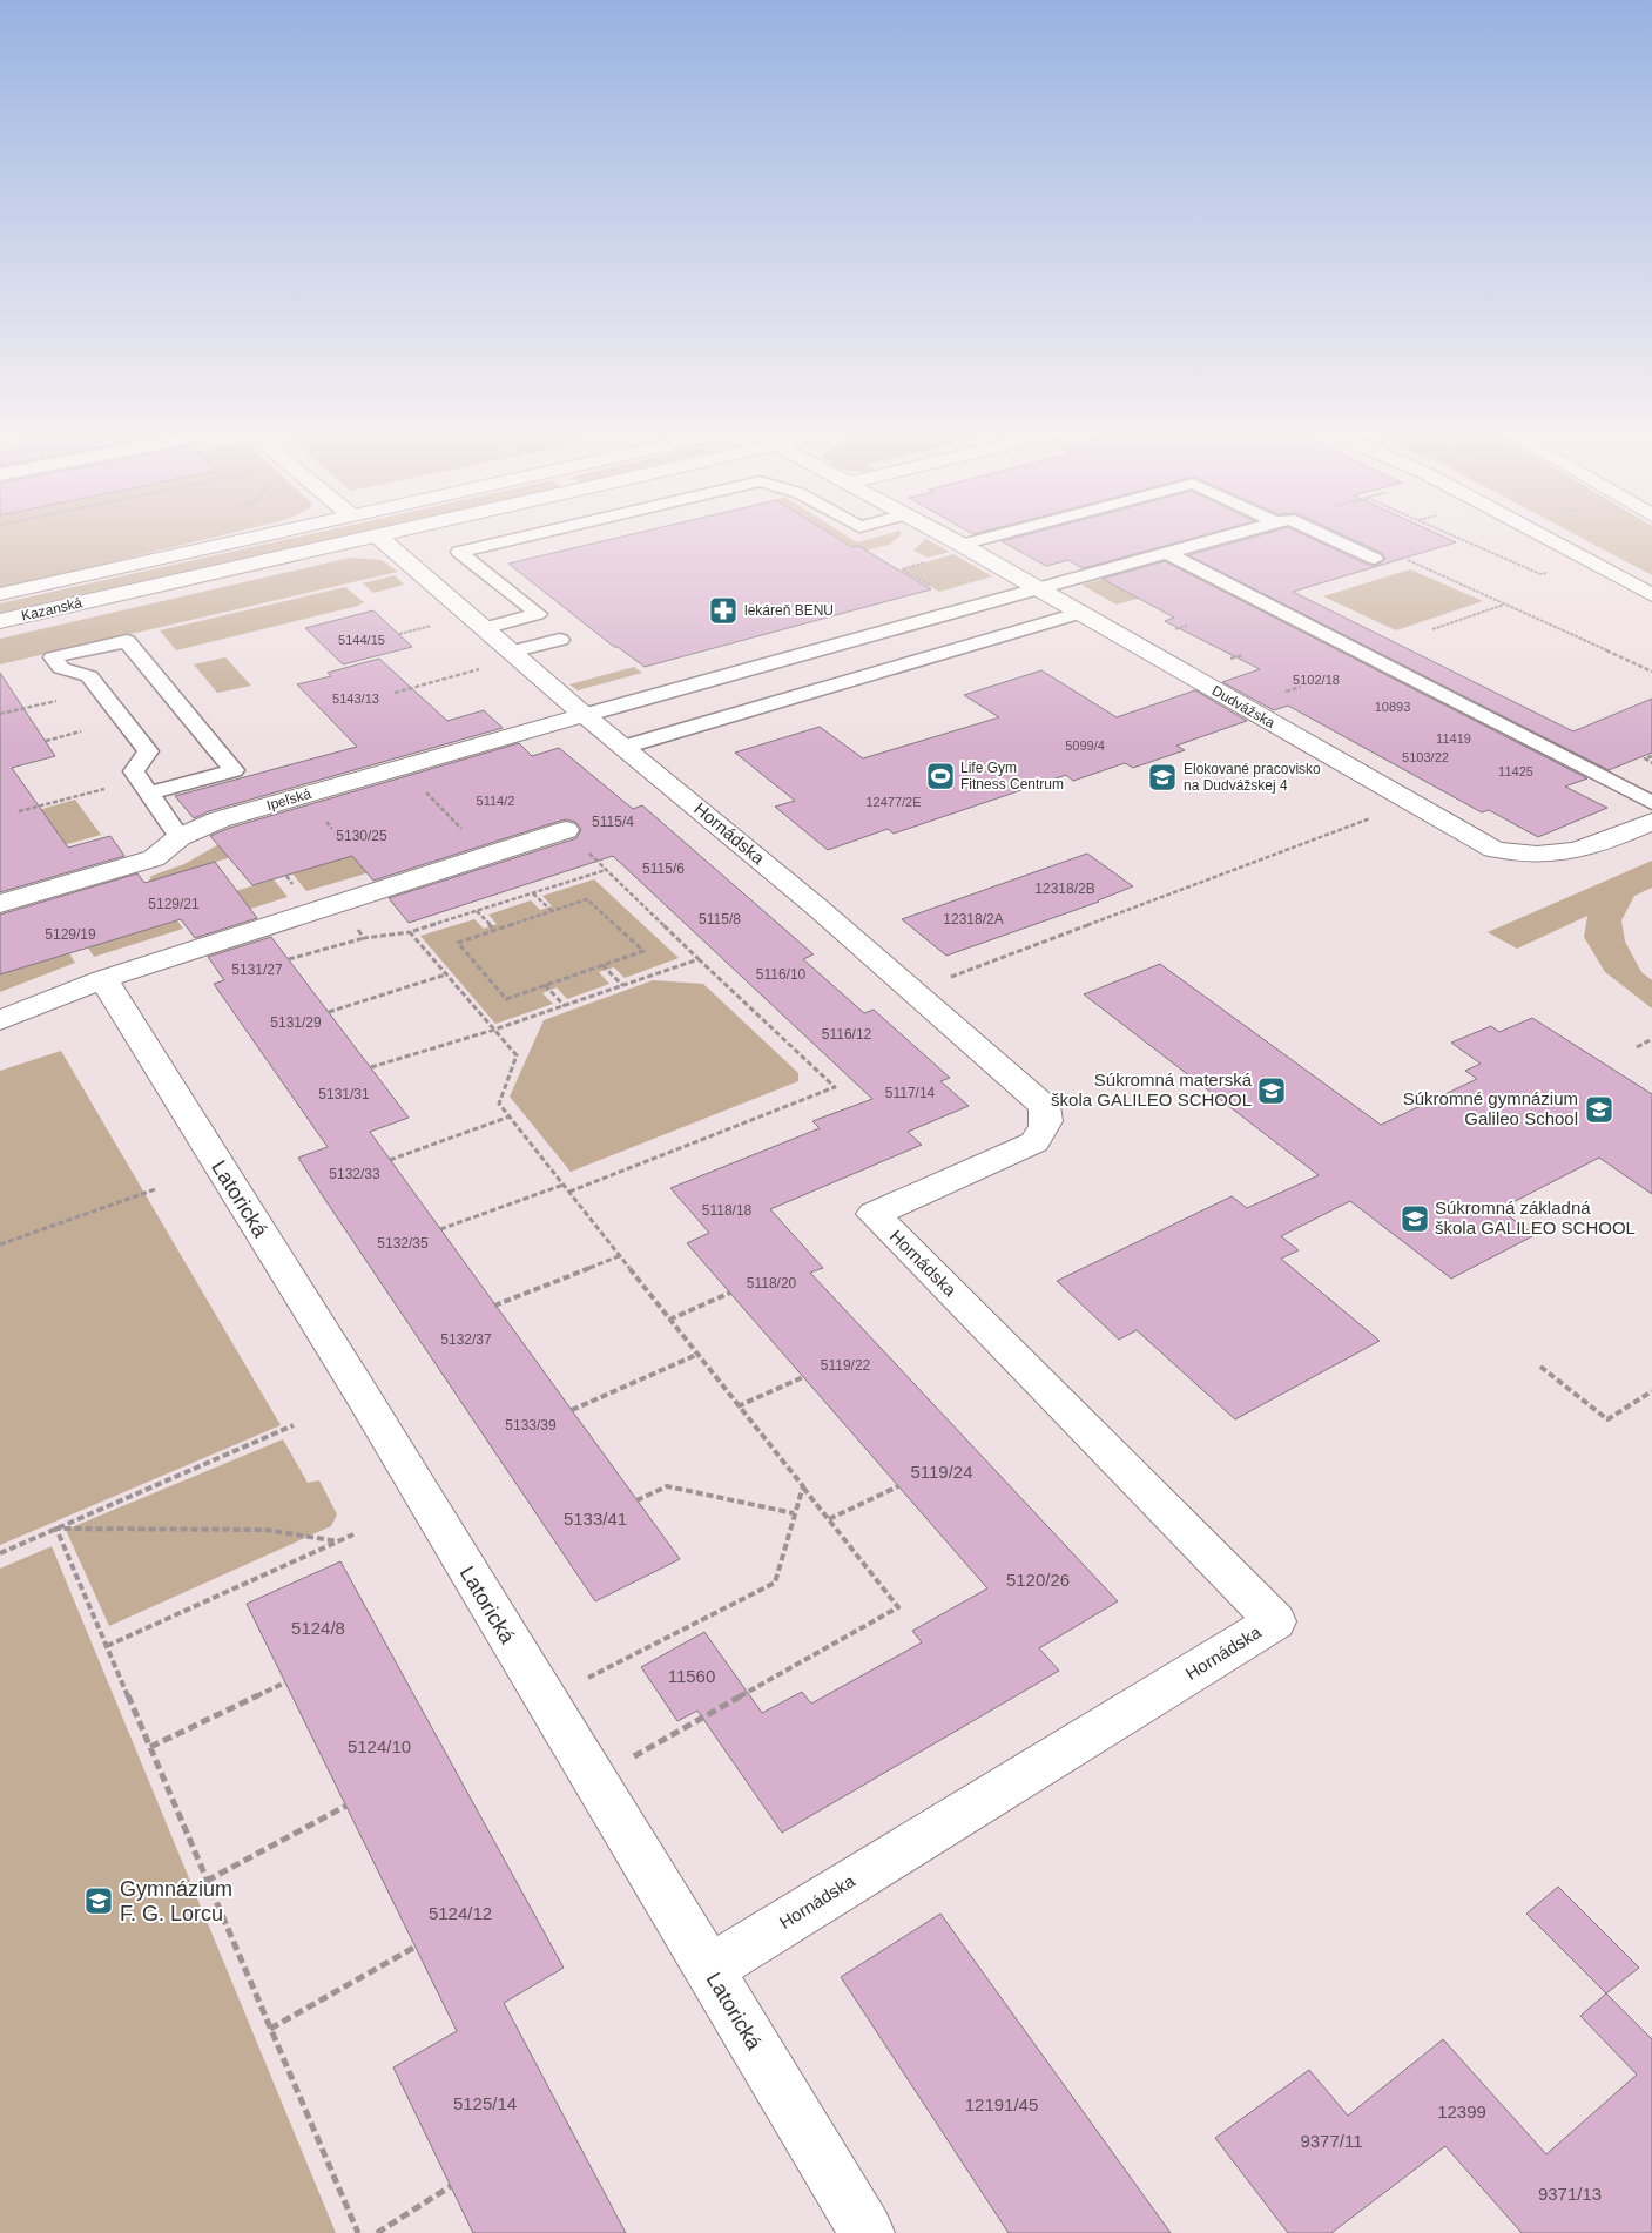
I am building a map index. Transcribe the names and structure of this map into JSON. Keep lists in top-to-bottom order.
{
  "streets": {
    "street": [
      "Kazanská",
      "Dudvážska",
      "Ipeľská",
      "Hornádska",
      "Latorická"
    ]
  },
  "crossings": [
    ["Ipeľská", "Hornádska"],
    ["Hornádska", "Latorická"]
  ],
  "places": {
    "pharmacy": ["lekáreň BENU"],
    "sports": ["Life Gym Fitness Centrum"],
    "school or university": [
      "Elokované pracovisko na Dudvážskej 4",
      "Súkromná materská škola GALILEO SCHOOL",
      "Súkromné gymnázium Galileo School",
      "Súkromná základná škola GALILEO SCHOOL",
      "Gymnázium F. G. Lorcu"
    ]
  },
  "house_numbers": [
    "5144/15",
    "5102/18",
    "5143/13",
    "10893",
    "11419",
    "5099/4",
    "5103/22",
    "11425",
    "5114/2",
    "12477/2E",
    "5115/4",
    "5130/25",
    "5115/6",
    "12318/2B",
    "5129/21",
    "5115/8",
    "12318/2A",
    "5129/19",
    "5131/27",
    "5116/10",
    "5131/29",
    "5116/12",
    "5117/14",
    "5131/31",
    "5132/33",
    "5118/18",
    "5132/35",
    "5118/20",
    "5132/37",
    "5119/22",
    "5133/39",
    "5119/24",
    "5133/41",
    "5120/26",
    "5124/8",
    "11560",
    "5124/10",
    "5124/12",
    "5125/14",
    "12191/45",
    "12399",
    "9377/11",
    "9371/13"
  ]
}
